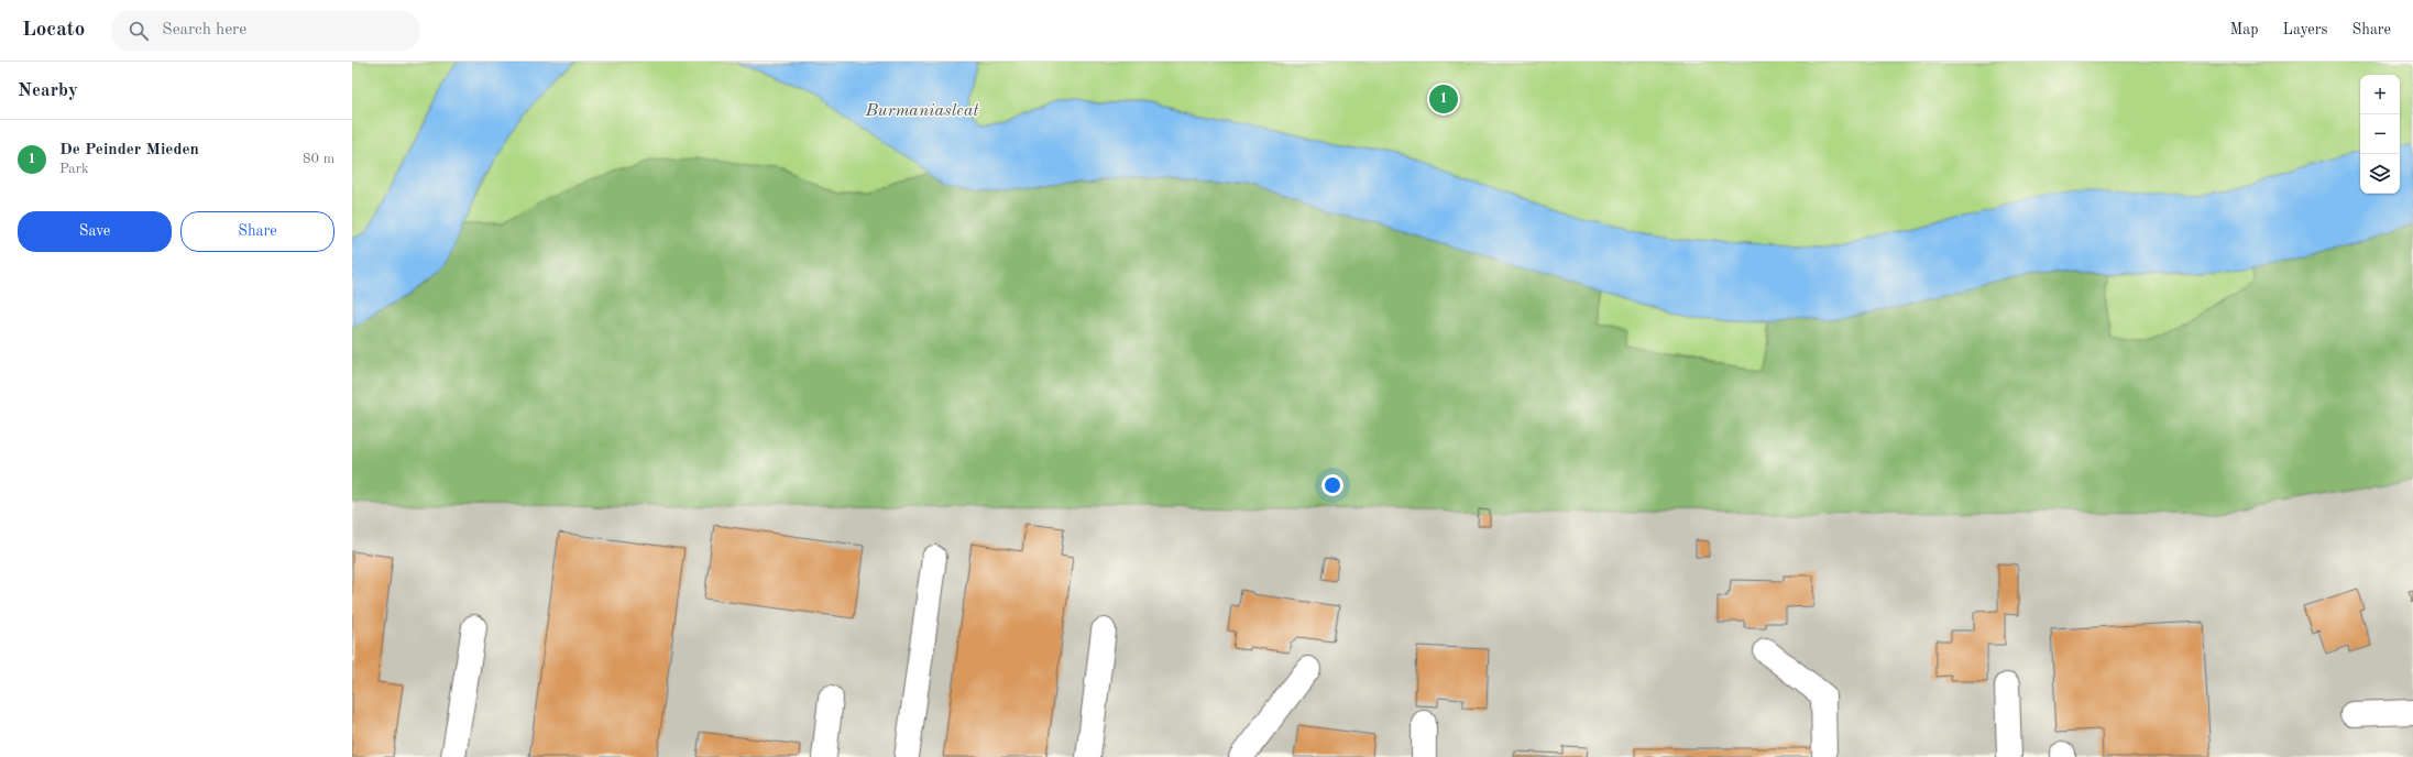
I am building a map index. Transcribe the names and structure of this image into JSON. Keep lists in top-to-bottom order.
{
  "water": ["Burmaniasleat"],
  "page": {
    "header": "Locato",
    "search": "Search here",
    "nav": ["Map", "Layers", "Share"],
    "heading": "Nearby",
    "map_buttons": ["+", "−"],
    "pins": "1",
    "list": [
      {
        "mark": "1",
        "name": "De Peinder Mieden",
        "note": "Park",
        "value": "80 m"
      }
    ],
    "buttons": ["Save", "Share"]
  }
}
